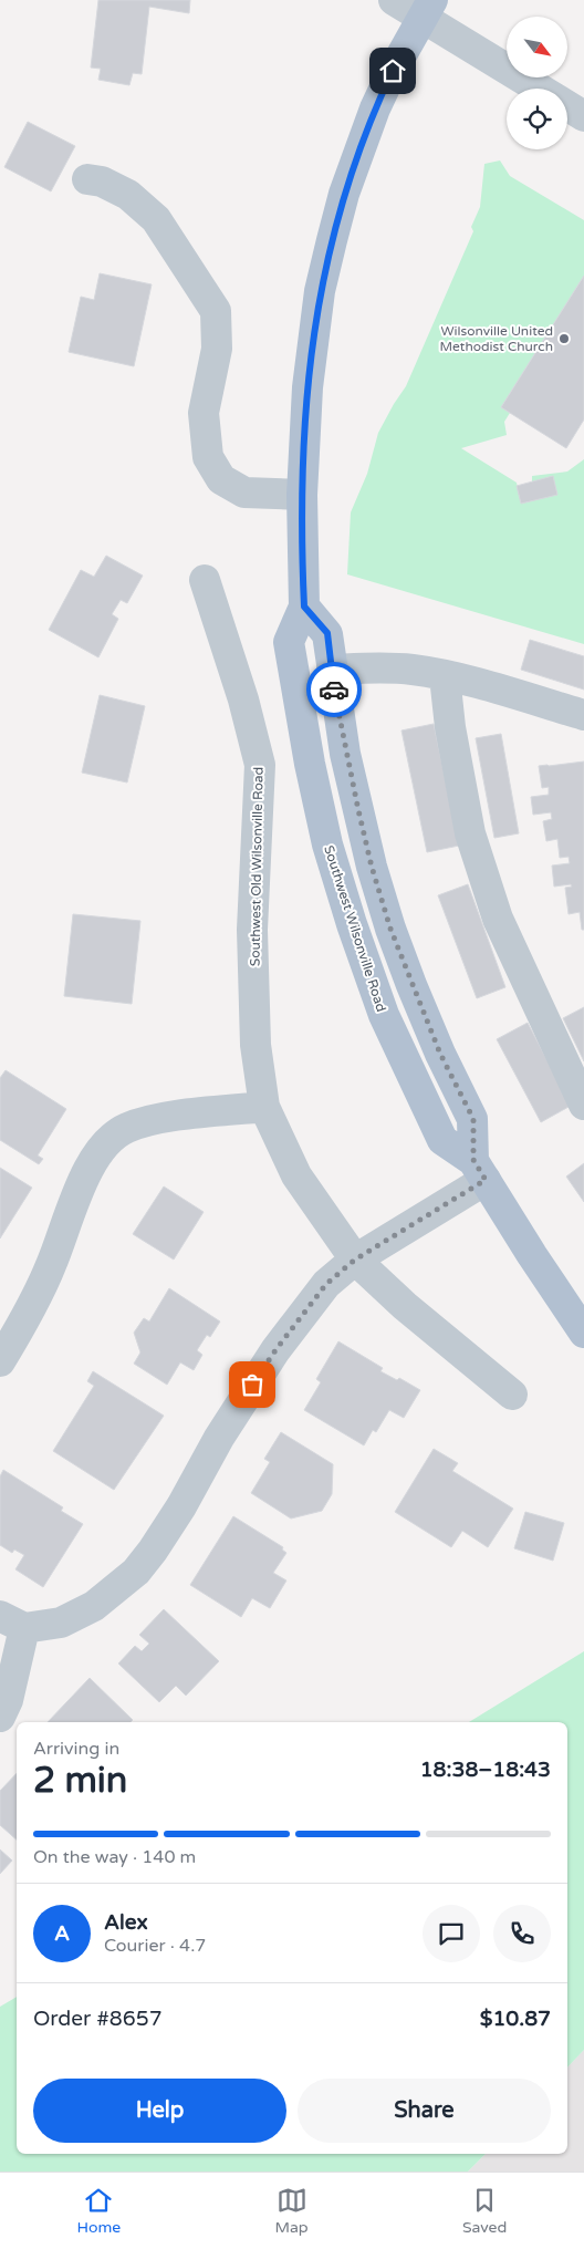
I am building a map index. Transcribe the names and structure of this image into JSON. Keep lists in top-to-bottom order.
{
  "streets": {
    "main road": ["Southwest Wilsonville Road"],
    "street": ["Southwest Old Wilsonville Road"]
  },
  "places": ["Wilsonville United Methodist Church"],
  "north": "bottom right",
  "page": {
    "heading": ["2 min", "Arriving in", "18:38–18:43"],
    "panel": [
      "Alex",
      "Courier · 4.7",
      "Order #8657",
      "$10.87"
    ],
    "bar": "On the way · 140 m",
    "round": "A",
    "buttons": ["Help", "Share"],
    "tabs": ["Home", "Map", "Saved"]
  }
}
